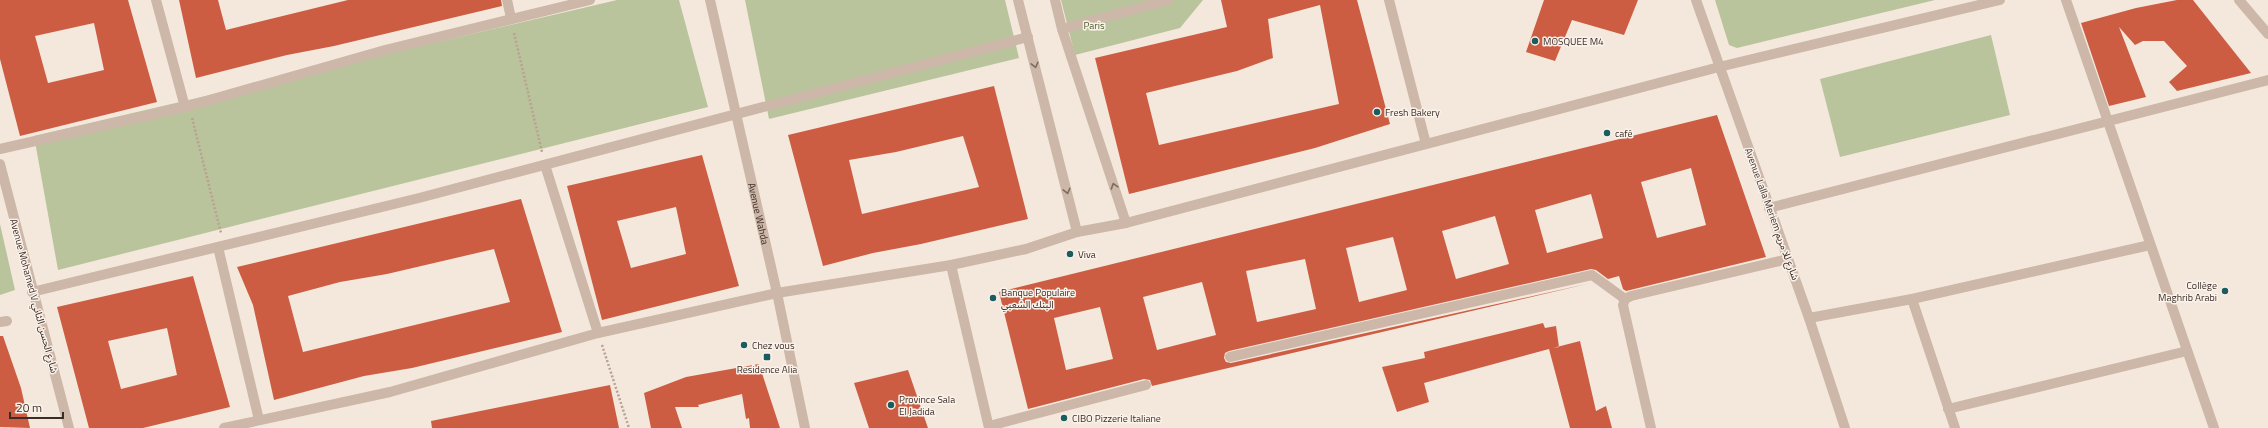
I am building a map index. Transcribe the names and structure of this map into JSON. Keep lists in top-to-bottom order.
{
  "streets": {
    "street": ["Avenue Wahda", "Avenue Lalla Meriem شارع للا مريم", "Avenue Mohamed V شارع الحسن الثاني"]
  },
  "parks": ["Paris"],
  "places": {
    "other": [
      "MOSQUEE M4",
      "Fresh Bakery",
      "café",
      "Viva",
      "Collège Maghrib Arabi",
      "Banque Populaire البنك الشعبي",
      "Chez vous",
      "Province Sala El Jadida",
      "CIBO Pizzerie Italiane"
    ],
    "transit": ["Residence Alia"]
  },
  "scale_bar": "20 m"
}
